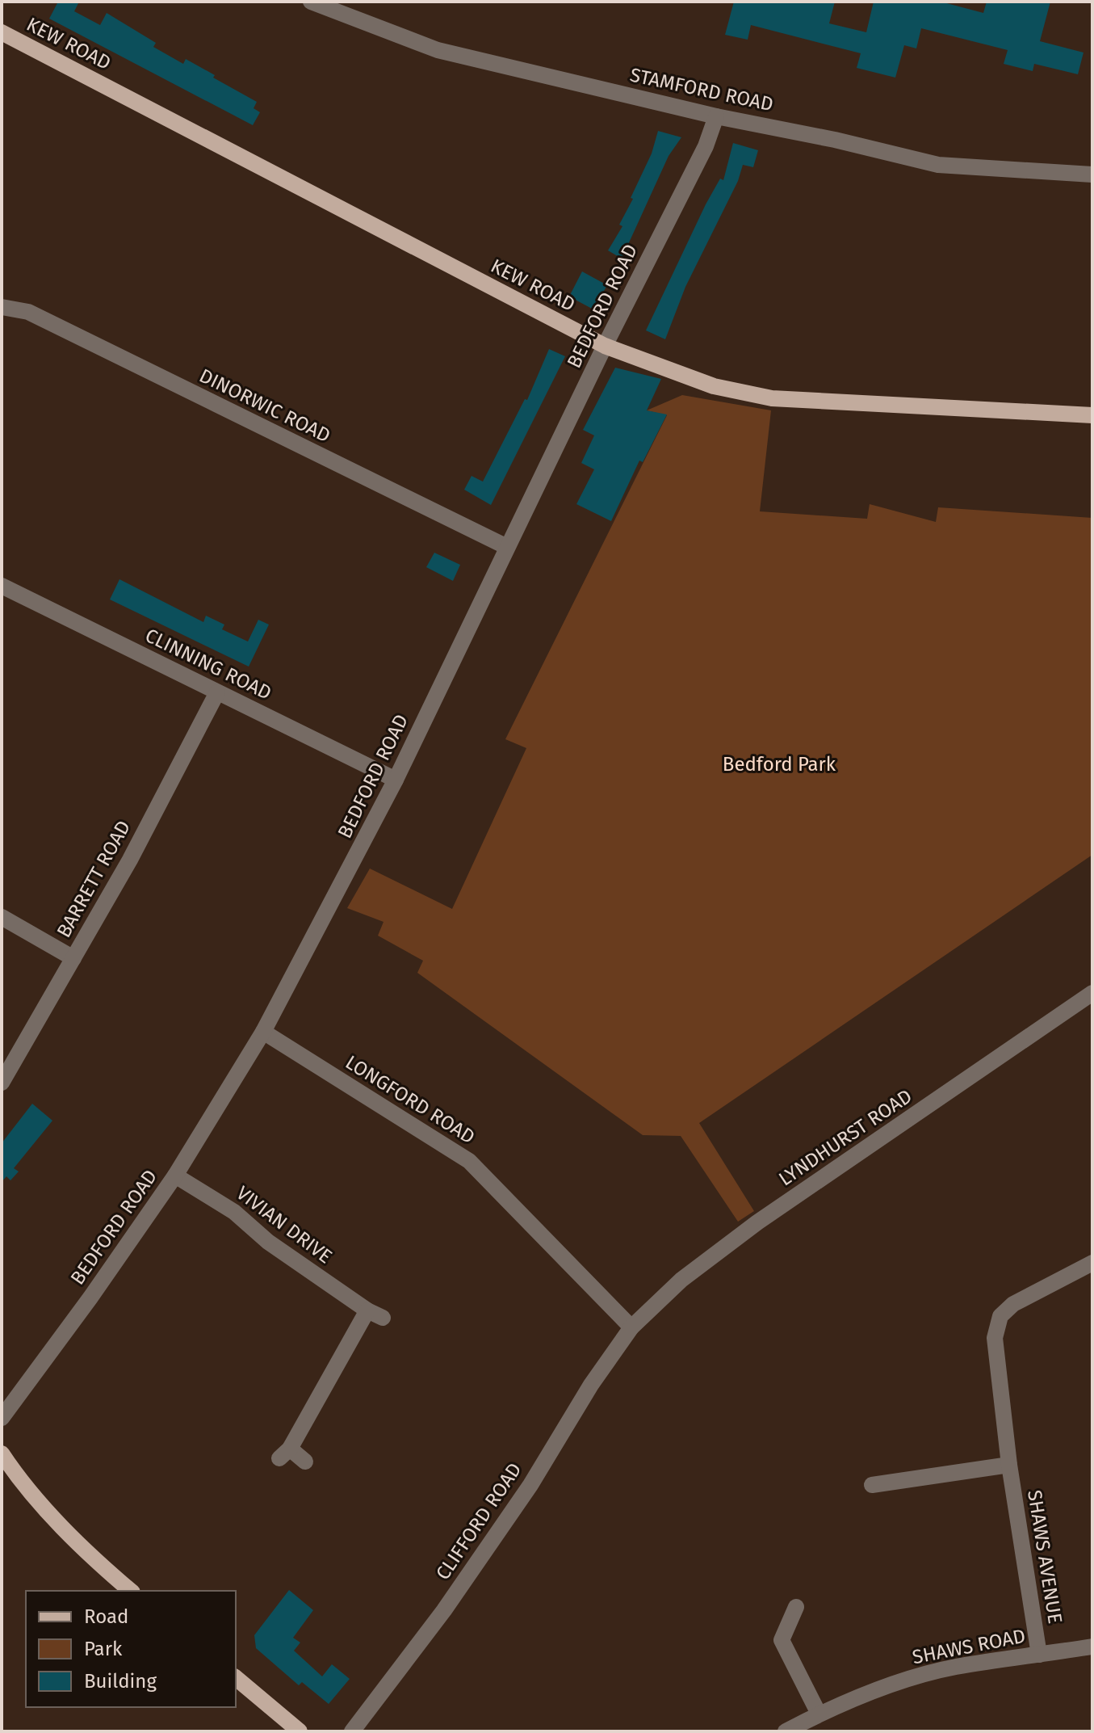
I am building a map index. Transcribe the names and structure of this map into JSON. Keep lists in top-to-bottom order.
{
  "streets": {
    "main road": ["KEW ROAD"],
    "street": [
      "STAMFORD ROAD",
      "BEDFORD ROAD",
      "DINORWIC ROAD",
      "CLINNING ROAD",
      "BARRETT ROAD",
      "LONGFORD ROAD",
      "LYNDHURST ROAD",
      "VIVIAN DRIVE",
      "CLIFFORD ROAD",
      "SHAWS AVENUE",
      "SHAWS ROAD"
    ]
  },
  "crossings": [
    ["KEW ROAD", "BEDFORD ROAD"],
    ["STAMFORD ROAD", "BEDFORD ROAD"],
    ["BEDFORD ROAD", "DINORWIC ROAD"],
    ["BEDFORD ROAD", "CLINNING ROAD"],
    ["BEDFORD ROAD", "LONGFORD ROAD"],
    ["BEDFORD ROAD", "VIVIAN DRIVE"],
    ["CLINNING ROAD", "BARRETT ROAD"],
    ["LONGFORD ROAD", "LYNDHURST ROAD"],
    ["LONGFORD ROAD", "CLIFFORD ROAD"],
    ["LYNDHURST ROAD", "CLIFFORD ROAD"],
    ["SHAWS AVENUE", "SHAWS ROAD"]
  ],
  "parks": ["Bedford Park"],
  "legend": ["Road", "Park", "Building"]
}
